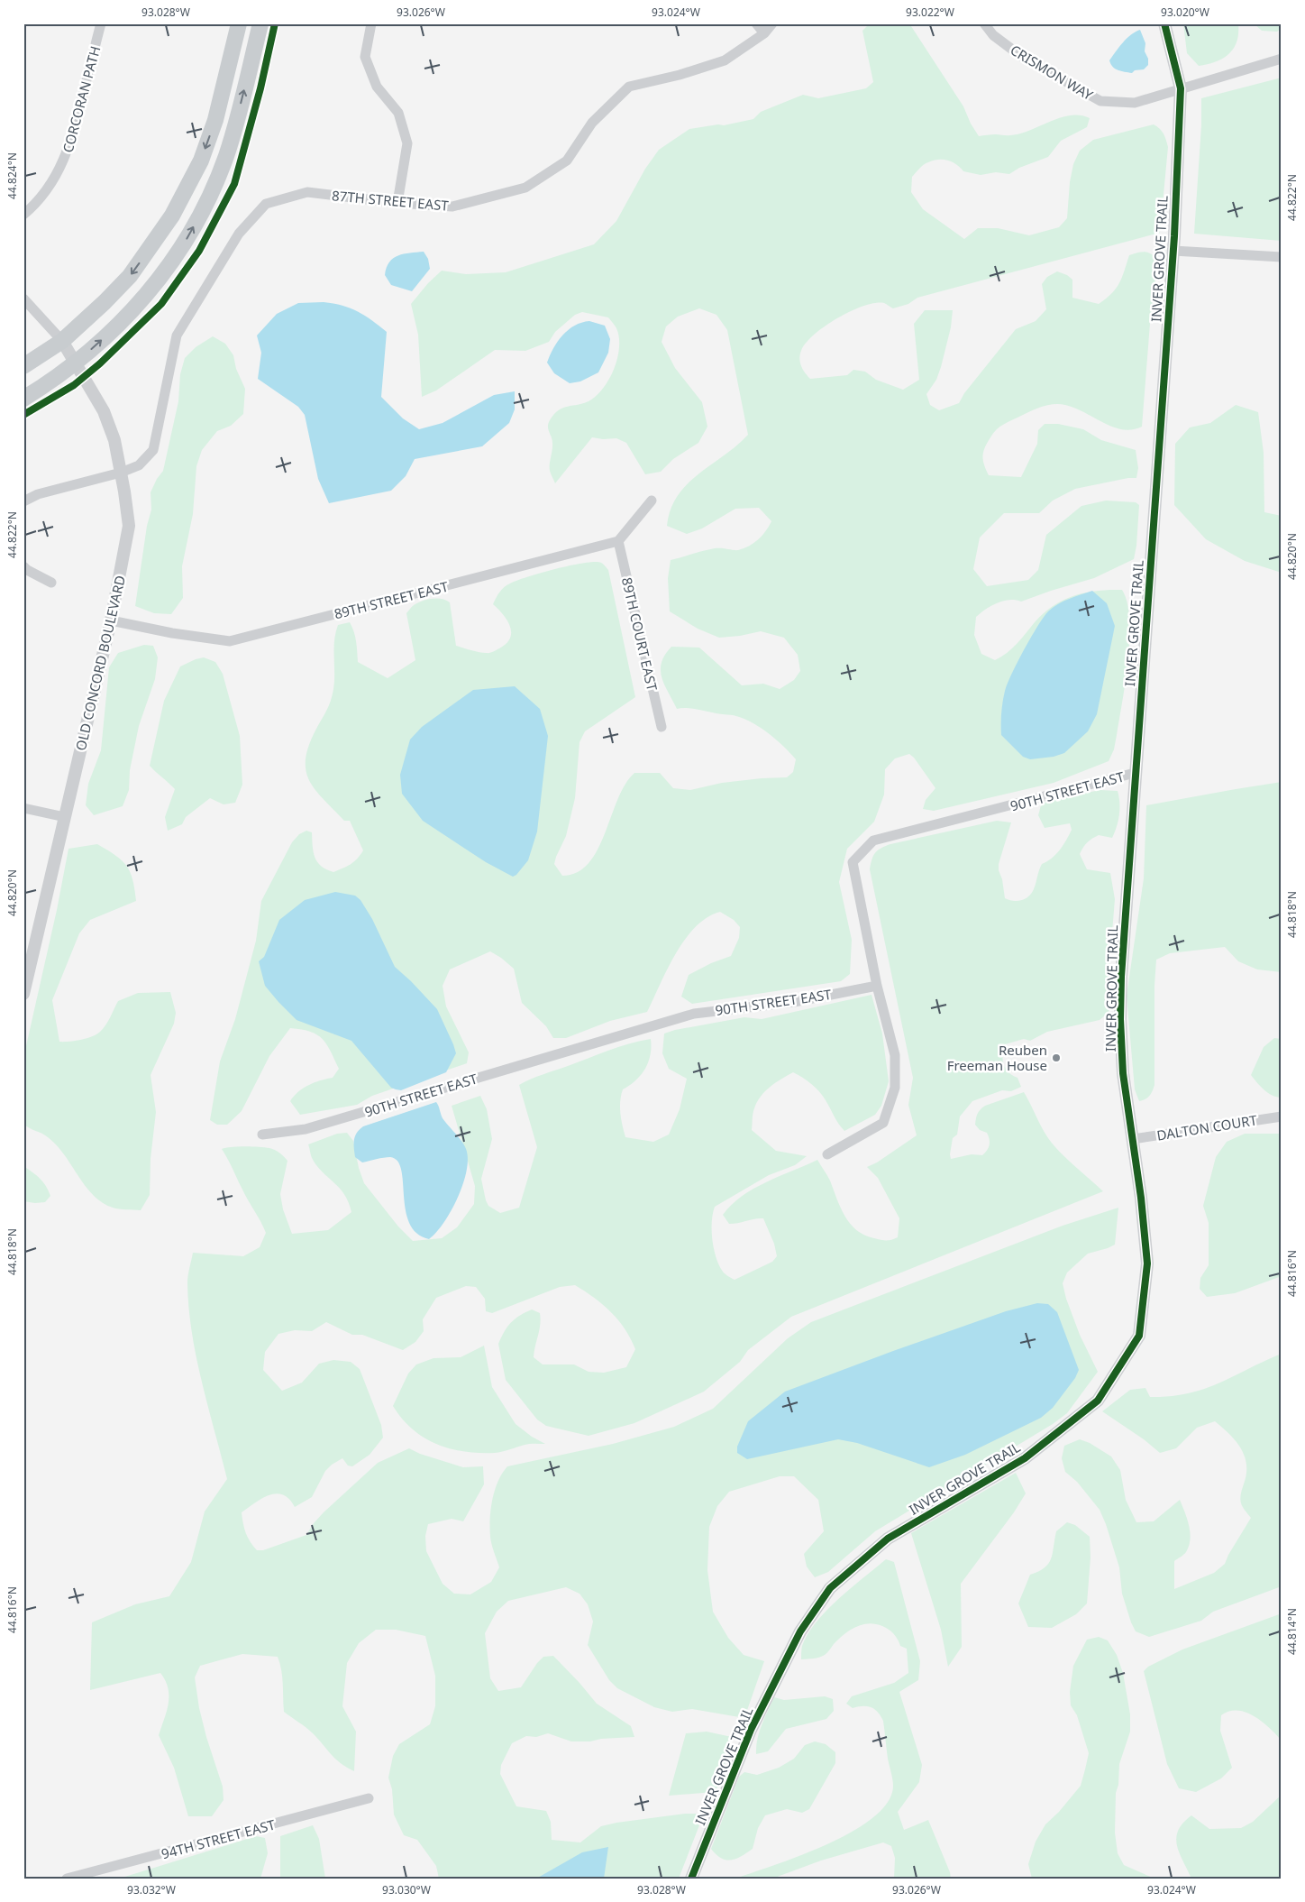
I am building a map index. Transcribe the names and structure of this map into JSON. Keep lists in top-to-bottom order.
{
  "streets": {
    "street": [
      "CRISMON WAY",
      "CORCORAN PATH",
      "87TH STREET EAST",
      "INVER GROVE TRAIL",
      "89TH STREET EAST",
      "89TH COURT EAST",
      "OLD CONCORD BOULEVARD",
      "90TH STREET EAST",
      "DALTON COURT",
      "94TH STREET EAST"
    ]
  },
  "crossings": [
    ["CRISMON WAY", "INVER GROVE TRAIL"],
    ["87TH STREET EAST", "OLD CONCORD BOULEVARD"],
    ["INVER GROVE TRAIL", "90TH STREET EAST"],
    ["INVER GROVE TRAIL", "DALTON COURT"],
    ["89TH STREET EAST", "89TH COURT EAST"],
    ["89TH STREET EAST", "OLD CONCORD BOULEVARD"]
  ],
  "places": ["Reuben Freeman House"],
  "coordinates": [
    "93.028°W",
    "93.026°W",
    "93.024°W",
    "93.022°W",
    "93.020°W",
    "44.824°N",
    "44.822°N",
    "44.820°N",
    "44.818°N",
    "44.816°N",
    "44.814°N",
    "93.032°W",
    "93.030°W"
  ]
}
